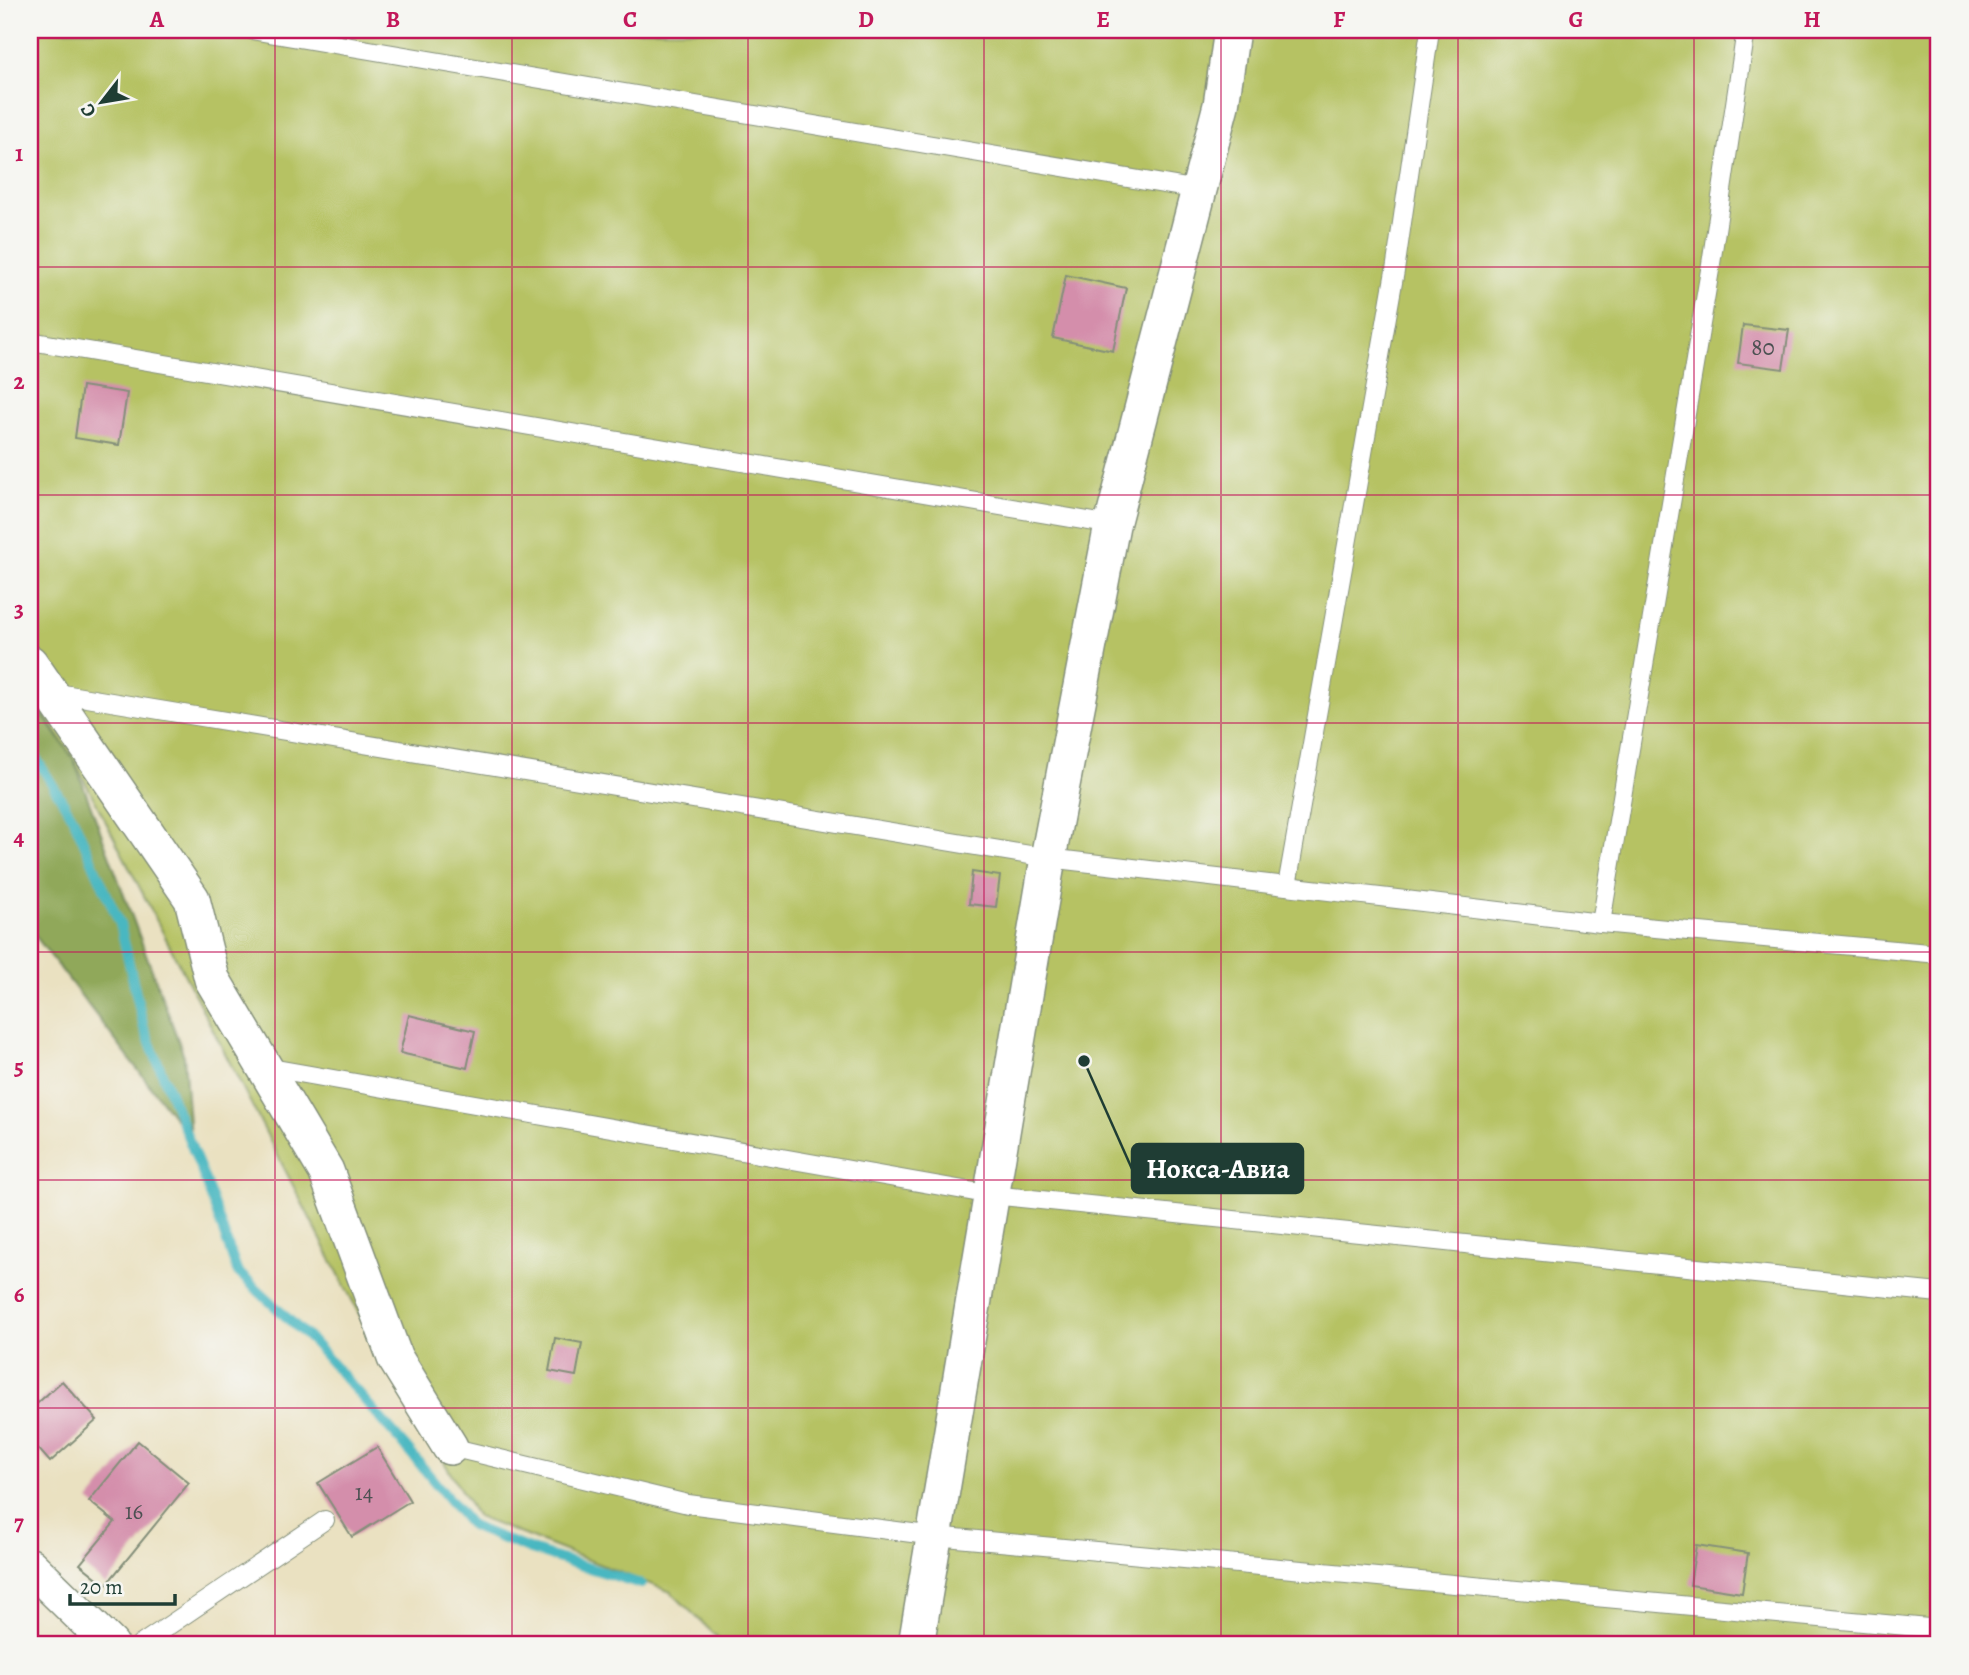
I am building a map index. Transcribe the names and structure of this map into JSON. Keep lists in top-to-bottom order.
{
  "places": ["Нокса-Авиа"],
  "house_numbers": ["80", "14", "16"],
  "scale_bar": "20 m",
  "north": "bottom left",
  "grid": {
    "columns": [
      "A",
      "B",
      "C",
      "D",
      "E",
      "F",
      "G",
      "H"
    ],
    "rows": [
      "1",
      "2",
      "3",
      "4",
      "5",
      "6",
      "7"
    ]
  }
}
